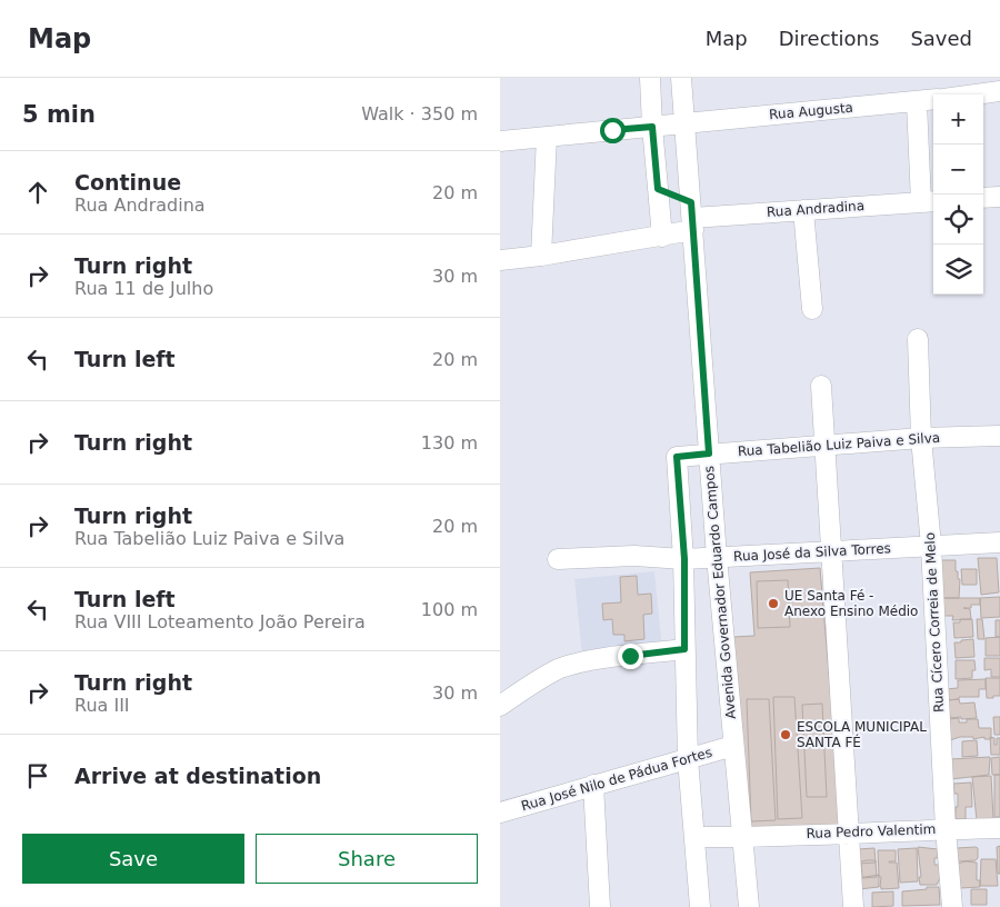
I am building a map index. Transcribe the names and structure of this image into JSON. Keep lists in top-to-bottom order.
{
  "streets": {
    "street": [
      "Rua Augusta",
      "Rua Andradina",
      "Rua Tabelião Luiz Paiva e Silva",
      "Rua José da Silva Torres",
      "Avenida Governador Eduardo Campos",
      "Rua Cícero Correia de Melo",
      "Rua José Nilo de Pádua Fortes",
      "Rua Pedro Valentim"
    ]
  },
  "crossings": [
    ["Rua Augusta", "Avenida Governador Eduardo Campos"],
    ["Rua Andradina", "Avenida Governador Eduardo Campos"],
    ["Rua Tabelião Luiz Paiva e Silva", "Rua José da Silva Torres"],
    ["Rua Tabelião Luiz Paiva e Silva", "Avenida Governador Eduardo Campos"],
    ["Rua Tabelião Luiz Paiva e Silva", "Rua Cícero Correia de Melo"],
    ["Rua José da Silva Torres", "Avenida Governador Eduardo Campos"],
    ["Rua José da Silva Torres", "Rua Cícero Correia de Melo"],
    ["Avenida Governador Eduardo Campos", "Rua José Nilo de Pádua Fortes"],
    ["Avenida Governador Eduardo Campos", "Rua Pedro Valentim"],
    ["Rua Cícero Correia de Melo", "Rua Pedro Valentim"]
  ],
  "places": ["UE Santa Fé - Anexo Ensino Médio", "ESCOLA MUNICIPAL SANTA FÉ"],
  "page": {
    "header": "Map",
    "nav": ["Map", "Directions", "Saved"],
    "heading": ["5 min", "Walk · 350 m"],
    "map_buttons": ["+", "−"],
    "list": [
      ["Continue", "Rua Andradina", "20 m"],
      ["Turn right", "Rua 11 de Julho", "30 m"],
      ["Turn left", "20 m"],
      ["Turn right", "130 m"],
      ["Turn right", "Rua Tabelião Luiz Paiva e Silva", "20 m"],
      ["Turn left", "Rua VIII Loteamento João Pereira", "100 m"],
      ["Turn right", "Rua III", "30 m"],
      "Arrive at destination"
    ],
    "buttons": ["Save", "Share"]
  }
}
